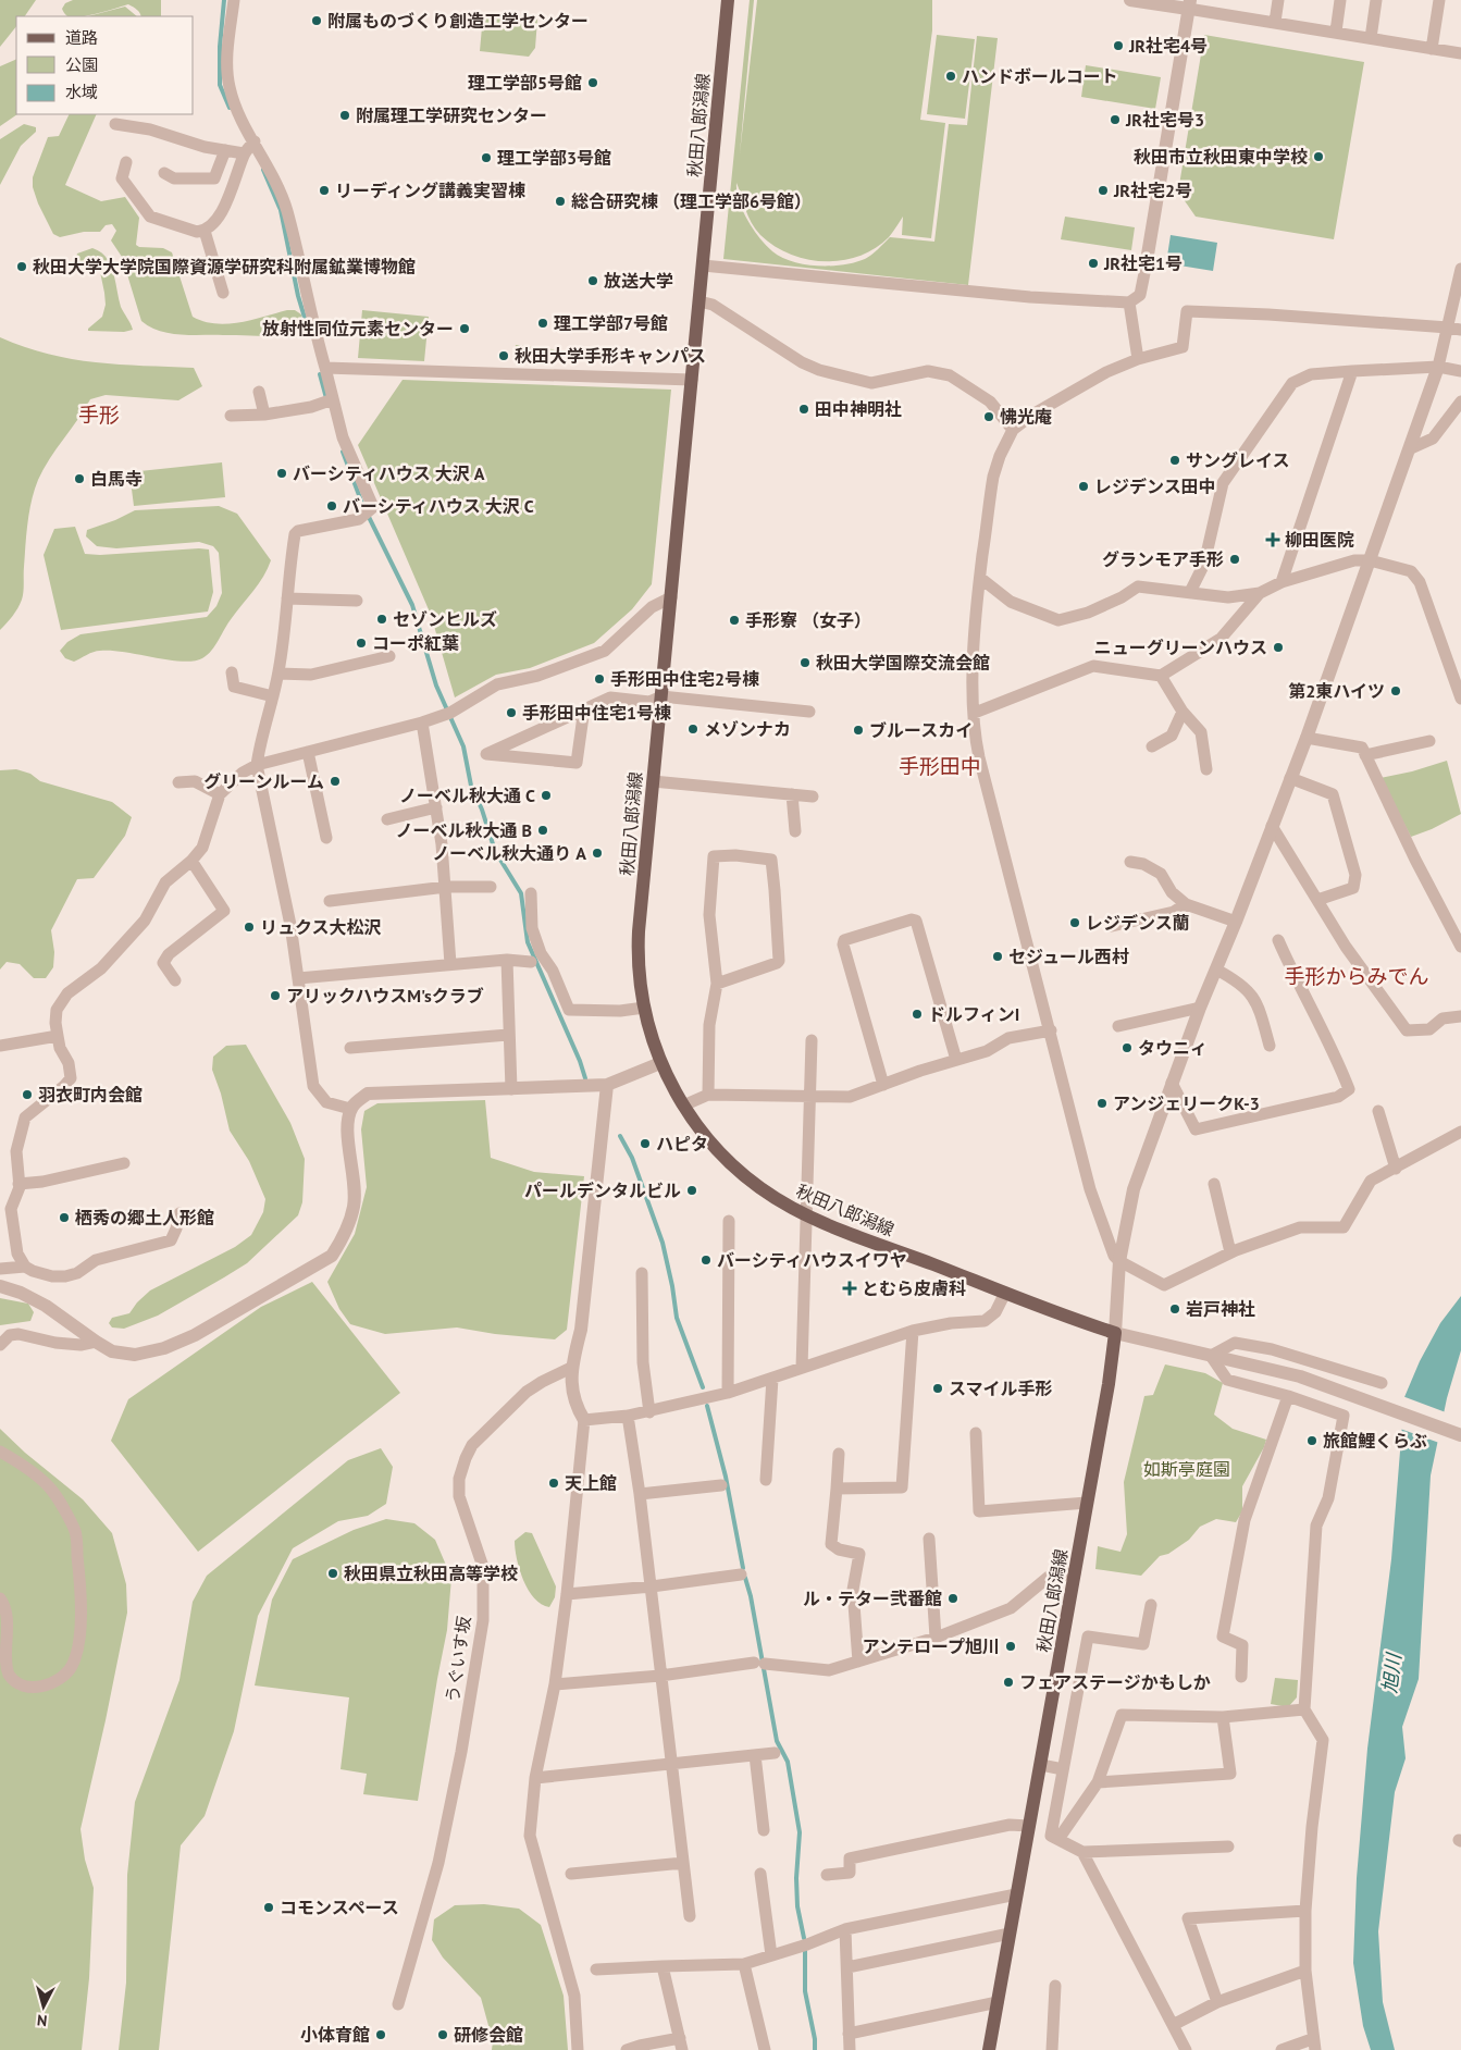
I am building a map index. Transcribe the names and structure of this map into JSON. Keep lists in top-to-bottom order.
{
  "streets": {
    "main road": ["秋田八郎潟線"],
    "street": ["うぐいす坂"]
  },
  "districts": ["手形", "手形田中", "手形からみでん"],
  "water": ["旭川"],
  "parks": ["如斯亭庭園"],
  "places": {
    "other": [
      "附属ものづくり創造工学センター",
      "JR社宅4号",
      "ハンドボールコート",
      "理工学部5号館",
      "附属理工学研究センター",
      "JR社宅号3",
      "秋田市立秋田東中学校",
      "理工学部3号館",
      "リーディング講義実習棟",
      "JR社宅2号",
      "総合研究棟 （理工学部6号館）",
      "JR社宅1号",
      "秋田大学大学院国際資源学研究科附属鉱業博物館",
      "放送大学",
      "理工学部7号館",
      "放射性同位元素センター",
      "秋田大学手形キャンパス",
      "田中神明社",
      "怫光庵",
      "サングレイス",
      "バーシティハウス 大沢 A",
      "白馬寺",
      "レジデンス田中",
      "バーシティハウス 大沢 C",
      "グランモア手形",
      "セゾンヒルズ",
      "手形寮 （女子）",
      "コーポ紅葉",
      "ニューグリーンハウス",
      "秋田大学国際交流会館",
      "手形田中住宅2号棟",
      "第2東ハイツ",
      "手形田中住宅1号棟",
      "メゾンナカ",
      "ブルースカイ",
      "グリーンルーム",
      "ノーベル秋大通 C",
      "ノーベル秋大通 B",
      "ノーベル秋大通り A",
      "レジデンス蘭",
      "リュクス大松沢",
      "セジュール西村",
      "アリックハウスM'sクラブ",
      "ドルフィンI",
      "タウニィ",
      "羽衣町内会館",
      "アンジェリークK-3",
      "ハピタ",
      "パールデンタルビル",
      "栖秀の郷土人形館",
      "バーシティハウスイワヤ",
      "岩戸神社",
      "スマイル手形",
      "旅館鯉くらぶ",
      "天上館",
      "秋田県立秋田高等学校",
      "ル・テター弐番館",
      "アンテロープ旭川",
      "フェアステージかもしか",
      "コモンスペース",
      "小体育館",
      "研修会館"
    ],
    "health": ["柳田医院", "とむら皮膚科"]
  },
  "legend": ["道路", "公園", "水域"],
  "north": "bottom"
}
